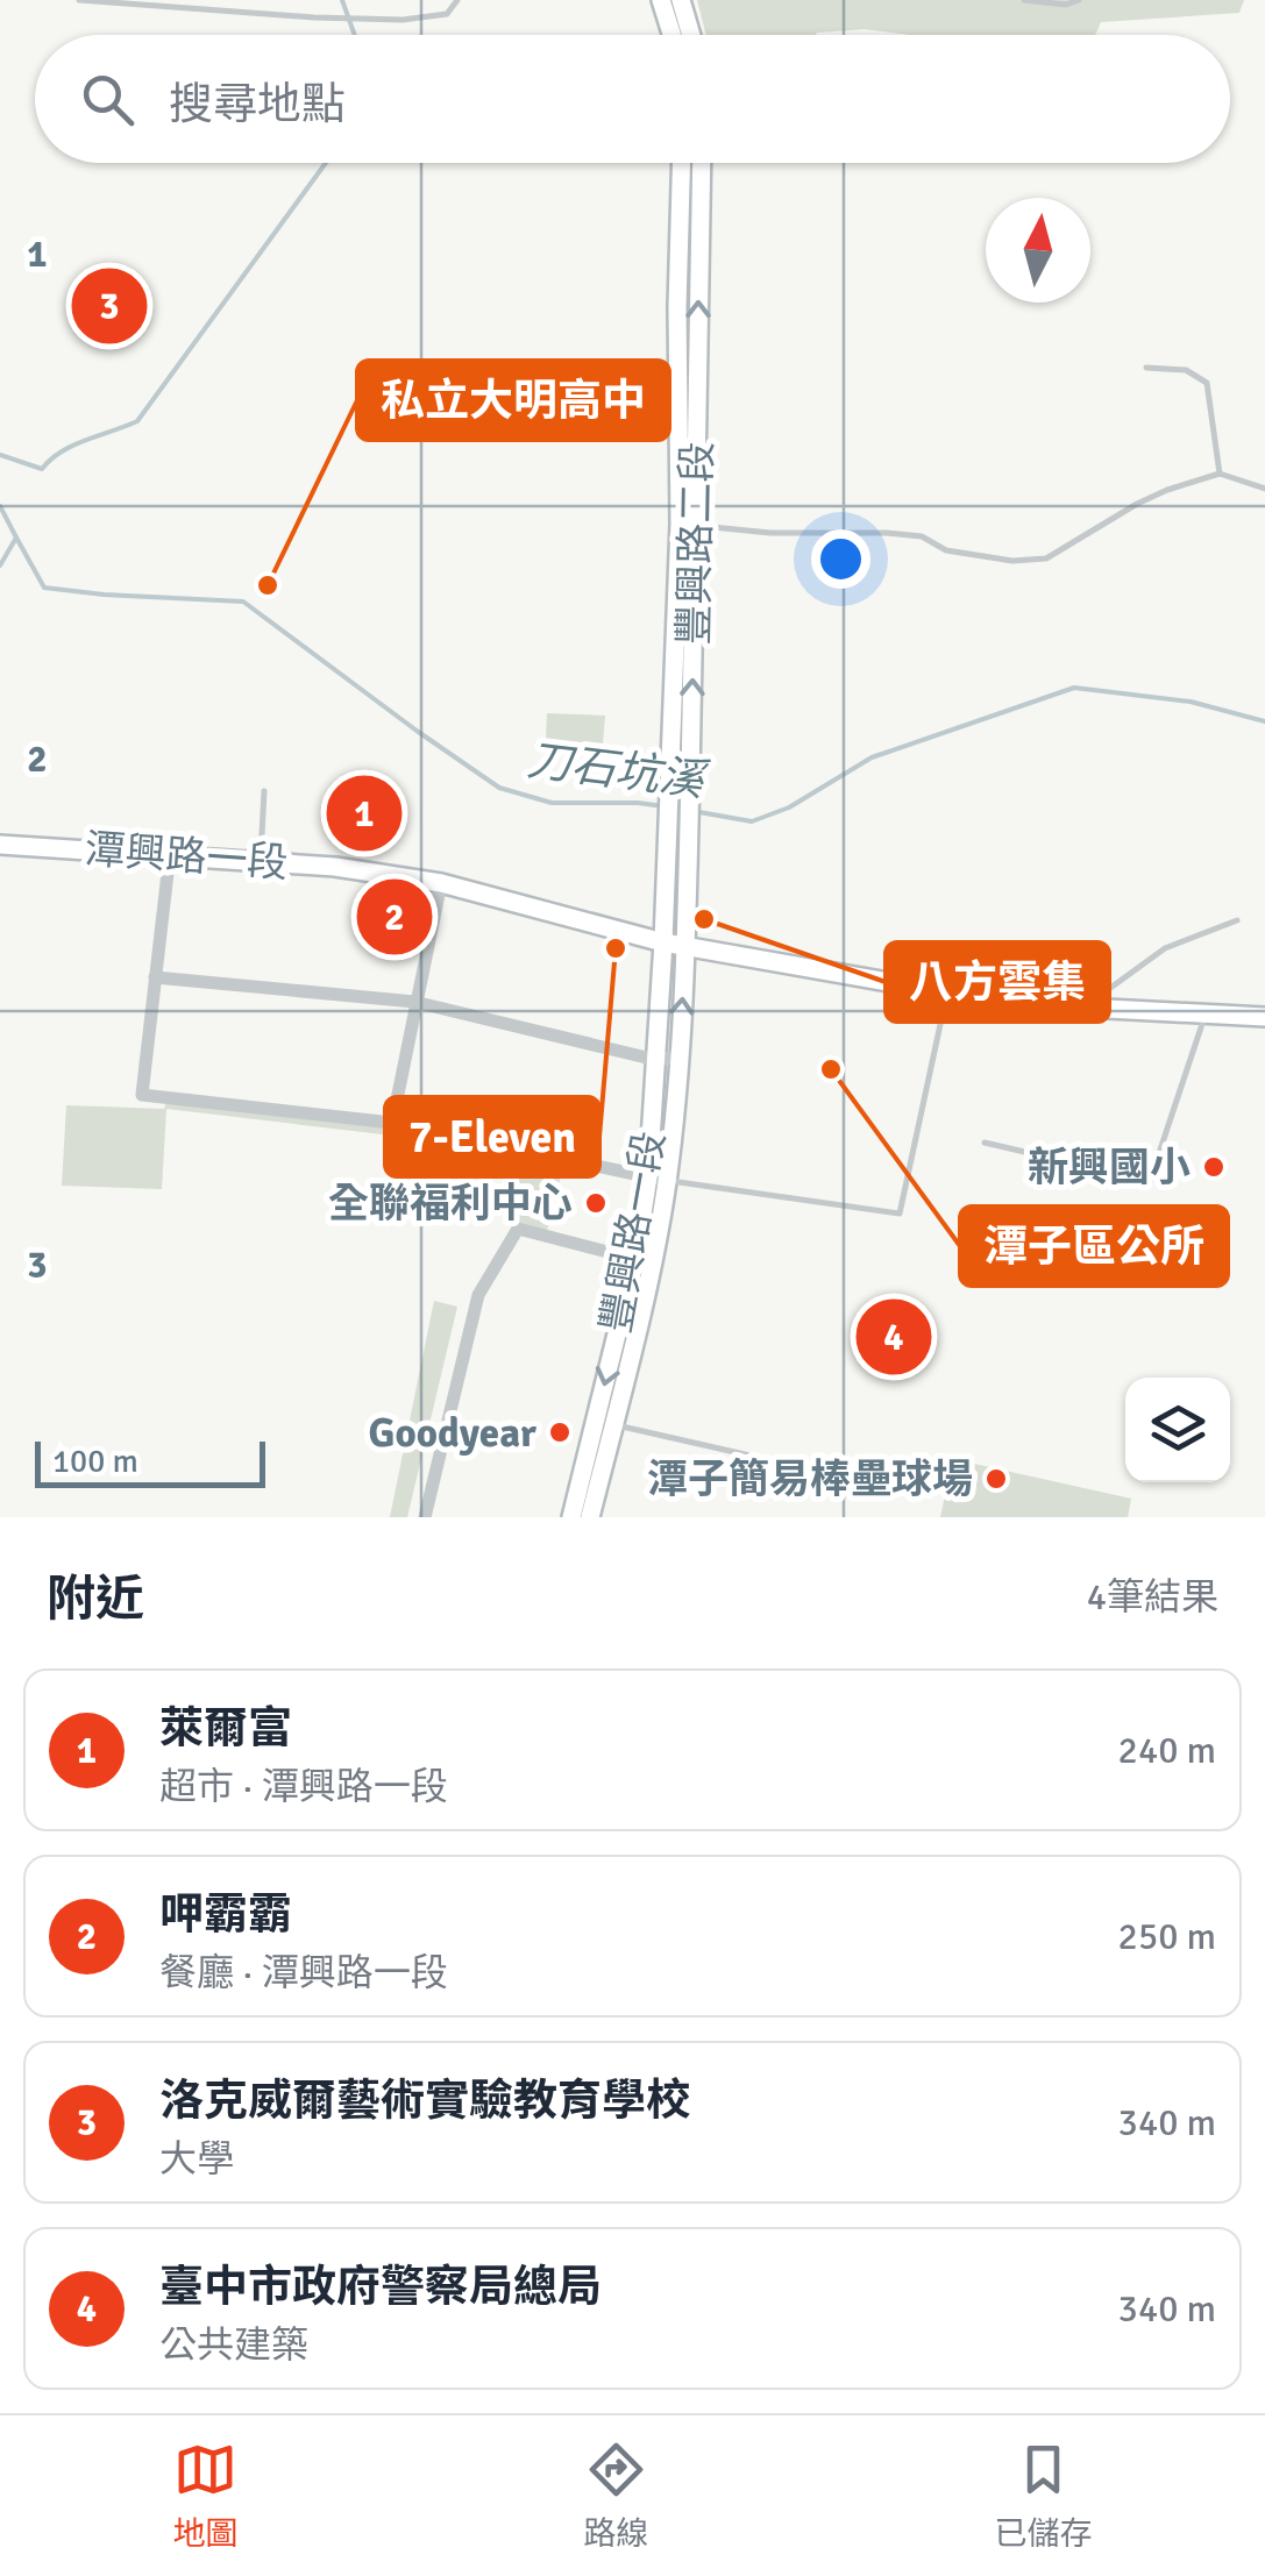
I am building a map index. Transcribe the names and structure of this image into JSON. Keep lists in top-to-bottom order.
{
  "streets": {
    "street": ["豐興路二段", "潭興路一段", "豐興路一段"]
  },
  "crossings": [
    ["豐興路二段", "潭興路一段"],
    ["豐興路二段", "豐興路一段"],
    ["潭興路一段", "豐興路一段"]
  ],
  "water": ["刀石坑溪"],
  "places": [
    "私立大明高中",
    "八方雲集",
    "7-Eleven",
    "潭子區公所",
    "新興國小",
    "全聯福利中心",
    "Goodyear",
    "潭子簡易棒壘球場"
  ],
  "scale_bar": "100 m",
  "north": "top",
  "page": {
    "search": "搜尋地點",
    "pins": [
      "3",
      "1",
      "2",
      "4"
    ],
    "scale": "100 m",
    "heading": ["附近", "4筆結果"],
    "list": [
      {
        "mark": "1",
        "name": "萊爾富",
        "note": "超市 · 潭興路一段",
        "value": "240 m"
      },
      {
        "mark": "2",
        "name": "呷霸霸",
        "note": "餐廳 · 潭興路一段",
        "value": "250 m"
      },
      {
        "mark": "3",
        "name": "洛克威爾藝術實驗教育學校",
        "note": "大學",
        "value": "340 m"
      },
      {
        "mark": "4",
        "name": "臺中市政府警察局總局",
        "note": "公共建築",
        "value": "340 m"
      }
    ],
    "nav": ["地圖", "路線", "已儲存"]
  },
  "grid": {
    "rows": ["1", "2", "3"]
  }
}
